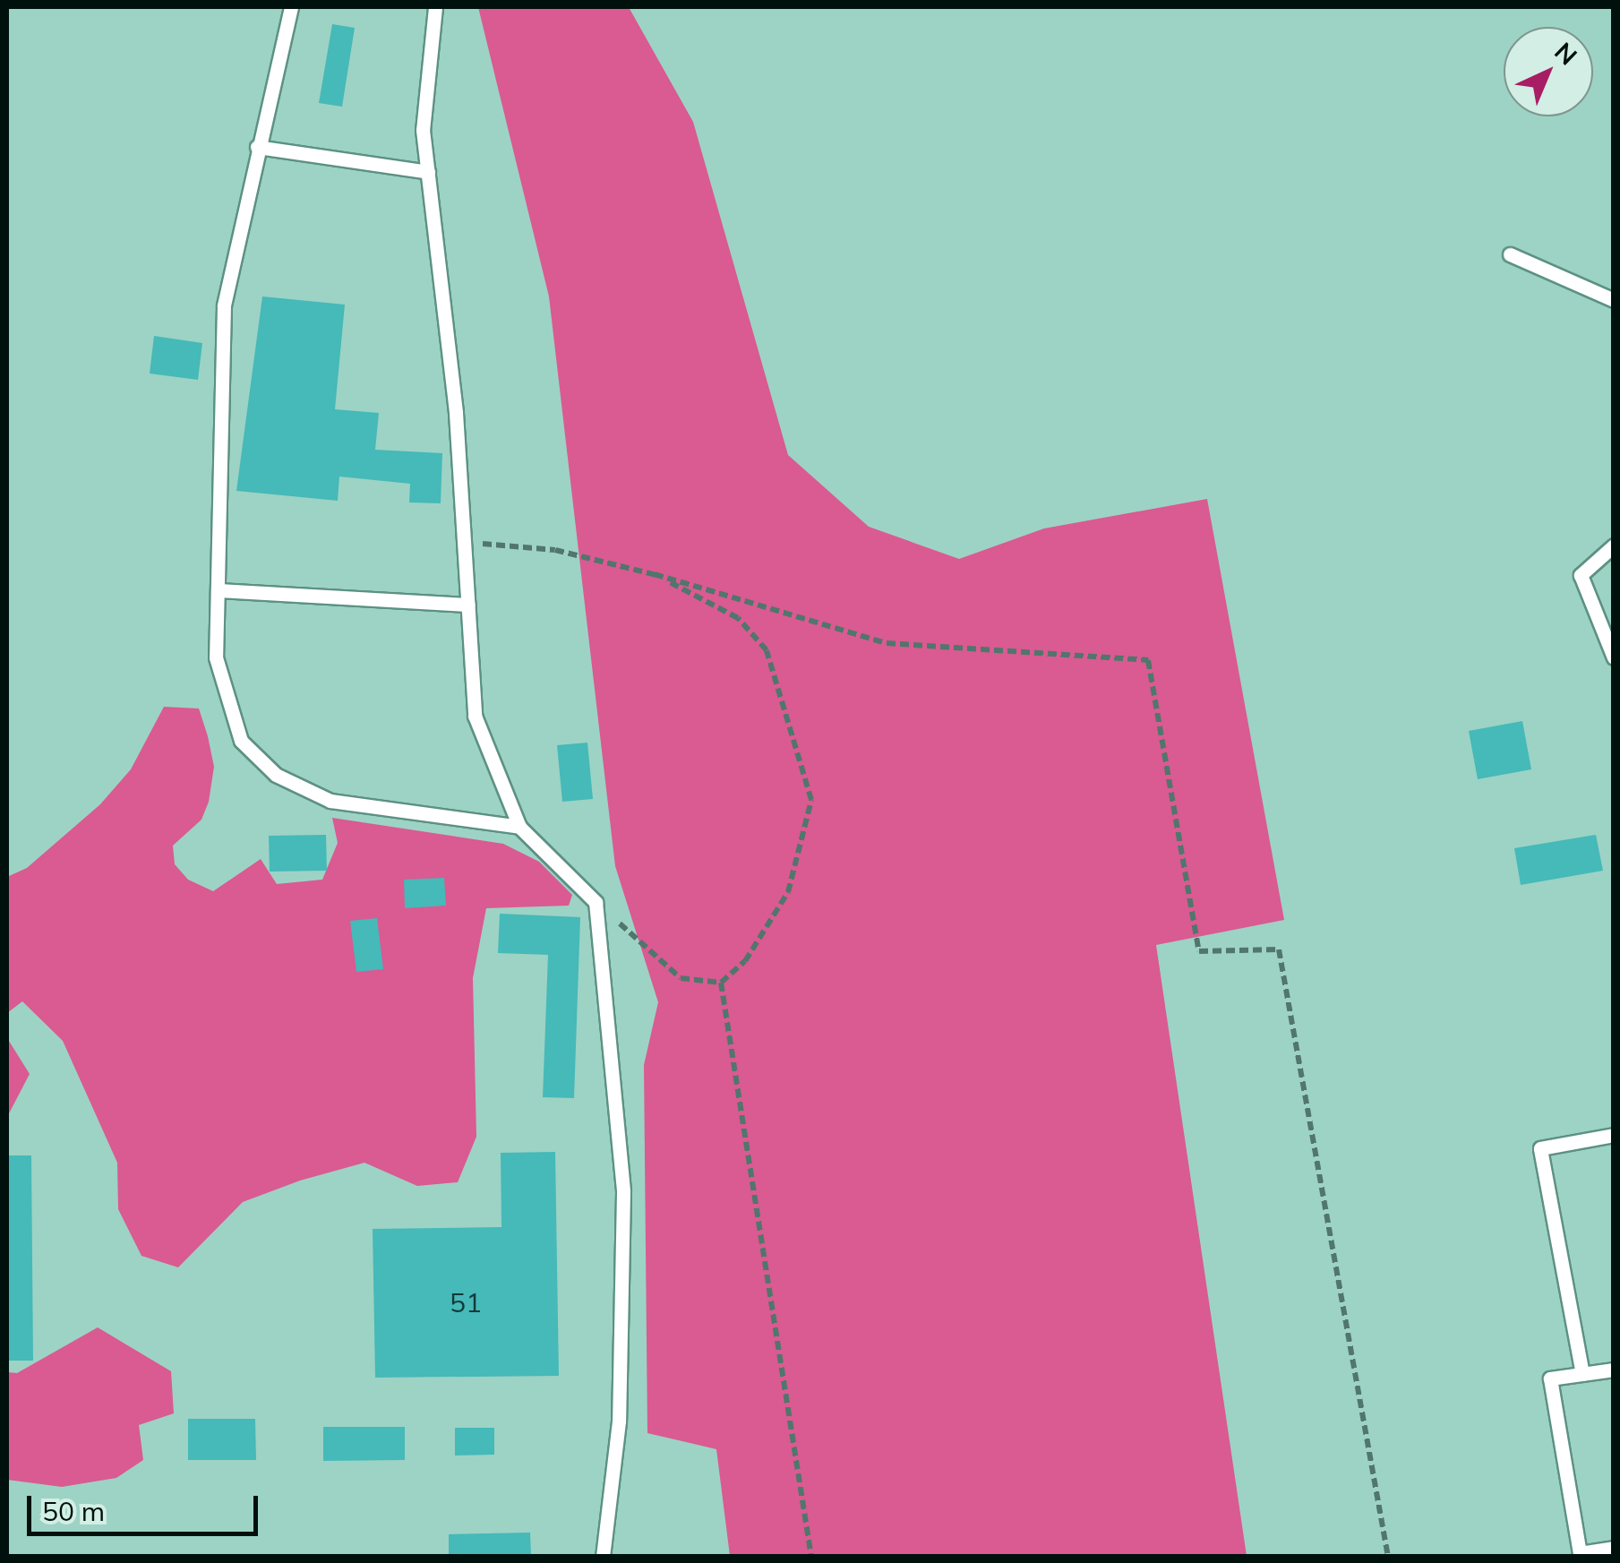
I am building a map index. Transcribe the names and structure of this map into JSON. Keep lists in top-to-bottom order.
{
  "house_numbers": ["51"],
  "scale_bar": "50 m",
  "north": "top right"
}
